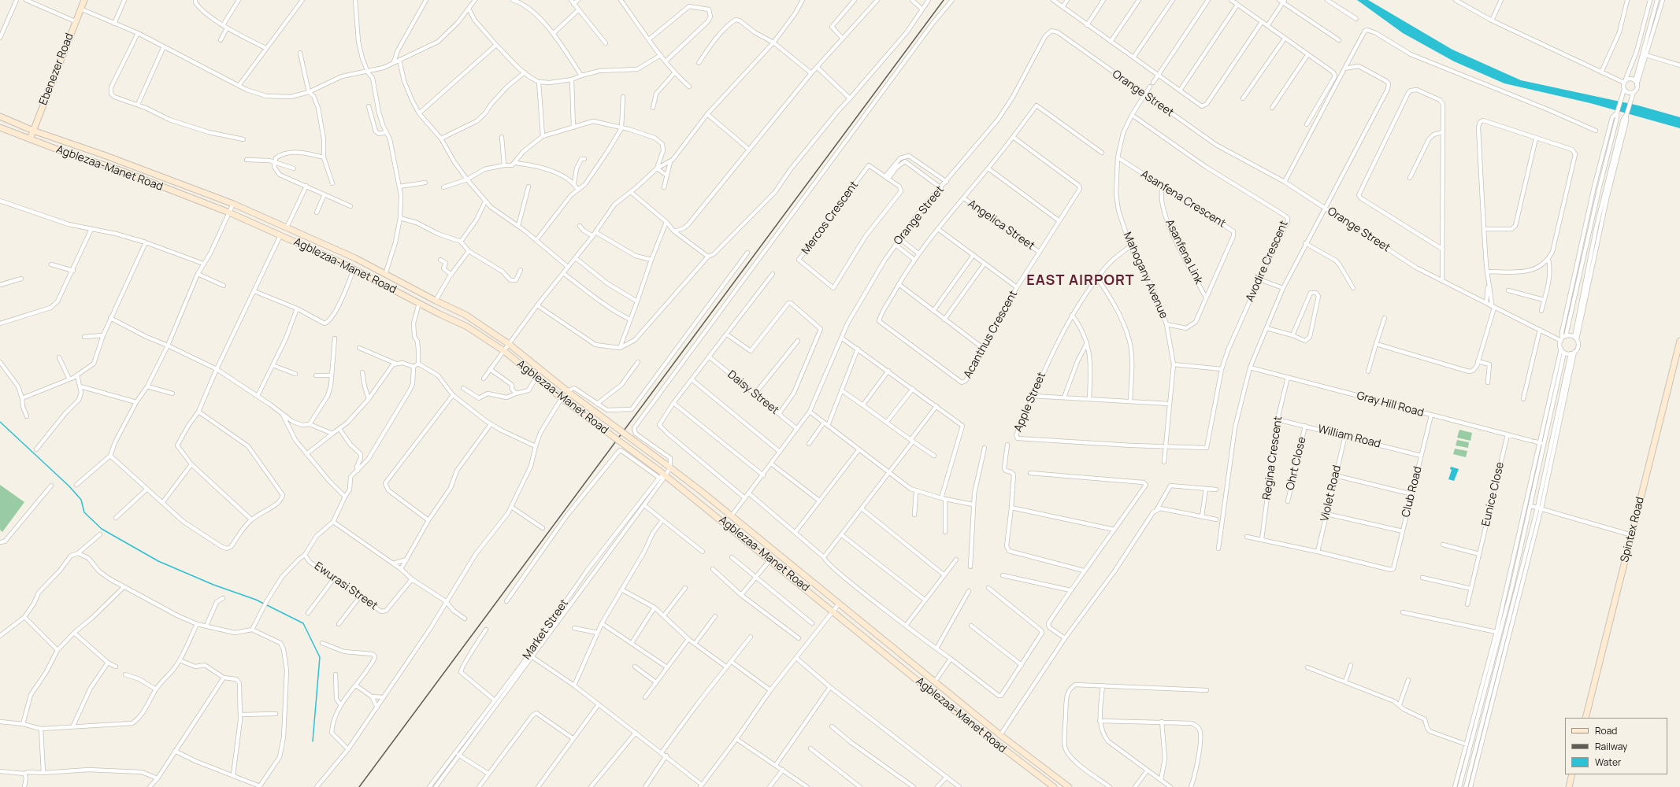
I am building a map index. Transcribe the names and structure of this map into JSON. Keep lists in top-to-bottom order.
{
  "streets": {
    "main road": ["Ebenezer Road", "Agblezaa-Manet Road", "Spintex Road"],
    "street": [
      "Orange Street",
      "Asanfena Crescent",
      "Mercos Crescent",
      "Angelica Street",
      "Asanfena Link",
      "Avodire Crescent",
      "Mahogany Avenue",
      "Acanthus Crescent",
      "Daisy Street",
      "Apple Street",
      "Gray Hill Road",
      "William Road",
      "Regina Crescent",
      "Ohrt Close",
      "Club Road",
      "Violet Road",
      "Eunice Close",
      "Ewurasi Street",
      "Market Street"
    ]
  },
  "crossings": [
    ["Ebenezer Road", "Agblezaa-Manet Road"],
    ["Orange Street", "Agblezaa-Manet Road"],
    ["Orange Street", "Mahogany Avenue"],
    ["Orange Street", "Daisy Street"],
    ["Agblezaa-Manet Road", "Market Street"],
    ["Asanfena Crescent", "Asanfena Link"],
    ["Asanfena Crescent", "Mahogany Avenue"],
    ["Angelica Street", "Acanthus Crescent"],
    ["Avodire Crescent", "Mahogany Avenue"],
    ["Avodire Crescent", "Apple Street"],
    ["Mahogany Avenue", "Apple Street"],
    ["Gray Hill Road", "Regina Crescent"],
    ["Gray Hill Road", "Club Road"],
    ["Gray Hill Road", "Eunice Close"],
    ["William Road", "Regina Crescent"],
    ["William Road", "Ohrt Close"],
    ["William Road", "Club Road"],
    ["William Road", "Violet Road"],
    ["Club Road", "Violet Road"]
  ],
  "districts": ["EAST AIRPORT"],
  "legend": ["Road", "Railway", "Water"]
}
